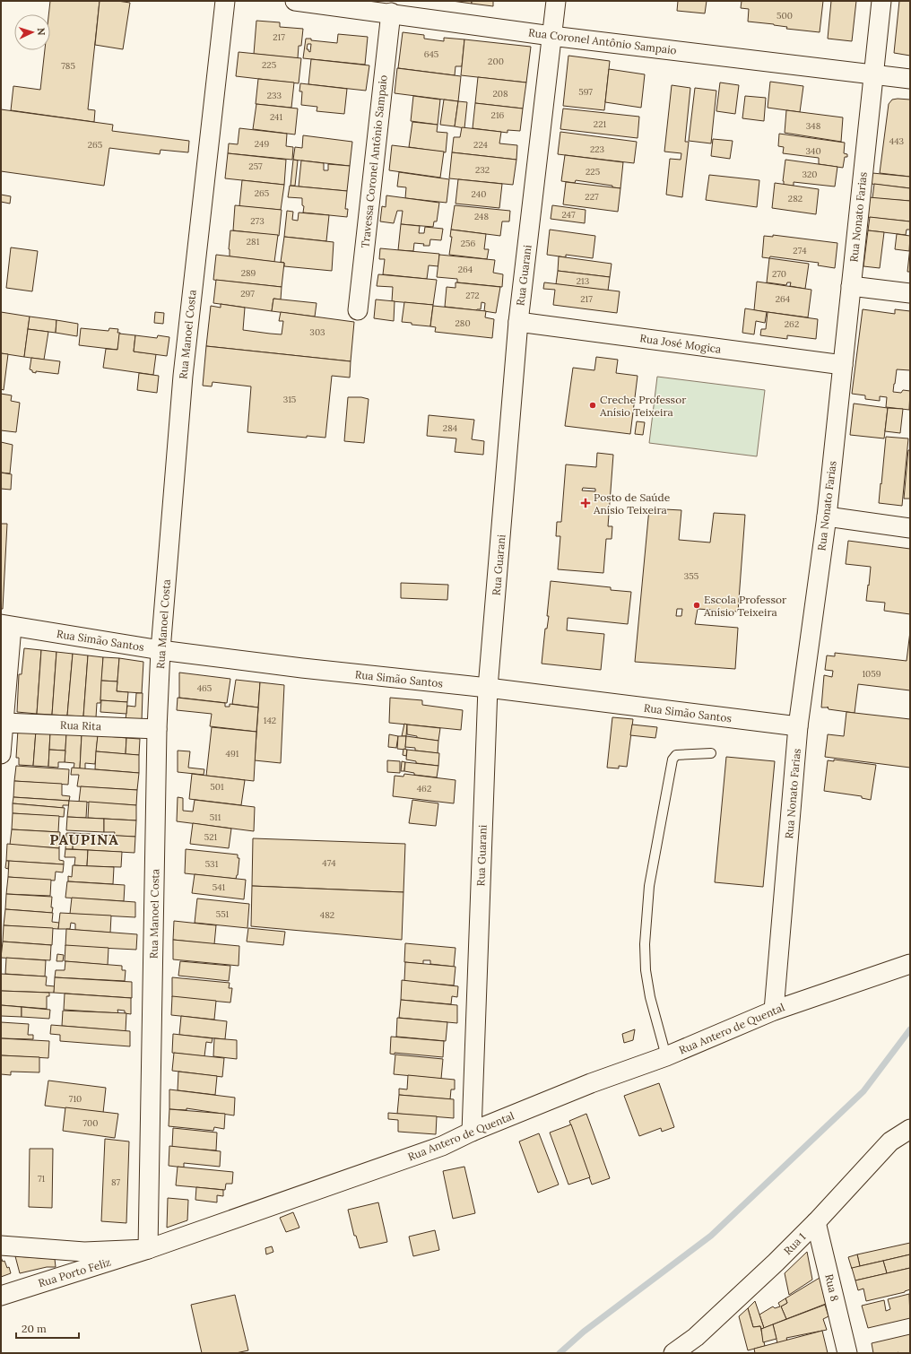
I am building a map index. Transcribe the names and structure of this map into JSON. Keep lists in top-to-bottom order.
{
  "streets": {
    "street": [
      "Rua Coronel Antônio Sampaio",
      "Travessa Coronel Antônio Sampaio",
      "Rua Nonato Farias",
      "Rua Guarani",
      "Rua Manoel Costa",
      "Rua José Mogica",
      "Rua Simão Santos",
      "Rua Rita",
      "Rua Antero de Quental",
      "Rua 1",
      "Rua Porto Feliz",
      "Rua 8"
    ]
  },
  "crossings": [
    ["Rua Coronel Antônio Sampaio", "Travessa Coronel Antônio Sampaio"],
    ["Rua Coronel Antônio Sampaio", "Rua Nonato Farias"],
    ["Rua Coronel Antônio Sampaio", "Rua Guarani"],
    ["Rua Nonato Farias", "Rua José Mogica"],
    ["Rua Nonato Farias", "Rua Simão Santos"],
    ["Rua Nonato Farias", "Rua Antero de Quental"],
    ["Rua Guarani", "Rua José Mogica"],
    ["Rua Guarani", "Rua Simão Santos"],
    ["Rua Guarani", "Rua Antero de Quental"],
    ["Rua Manoel Costa", "Rua Simão Santos"],
    ["Rua Manoel Costa", "Rua Rita"],
    ["Rua Manoel Costa", "Rua Antero de Quental"],
    ["Rua Manoel Costa", "Rua Porto Feliz"],
    ["Rua Antero de Quental", "Rua Porto Feliz"],
    ["Rua 1", "Rua 8"]
  ],
  "districts": ["PAUPINA"],
  "places": {
    "other": ["Creche Professor Anísio Teixeira", "Escola Professor Anísio Teixeira"],
    "health": ["Posto de Saúde Anísio Teixeira"]
  },
  "house_numbers": [
    "500",
    "217",
    "645",
    "200",
    "225",
    "785",
    "597",
    "208",
    "233",
    "216",
    "241",
    "221",
    "348",
    "443",
    "249",
    "265",
    "224",
    "223",
    "340",
    "257",
    "232",
    "225",
    "320",
    "265",
    "240",
    "227",
    "282",
    "247",
    "248",
    "273",
    "281",
    "256",
    "274",
    "264",
    "289",
    "270",
    "213",
    "297",
    "272",
    "217",
    "264",
    "280",
    "262",
    "303",
    "315",
    "284",
    "355",
    "1059",
    "465",
    "142",
    "491",
    "501",
    "462",
    "511",
    "521",
    "474",
    "531",
    "541",
    "551",
    "482",
    "710",
    "700",
    "71",
    "87"
  ],
  "scale_bar": "20 m",
  "north": "right"
}
